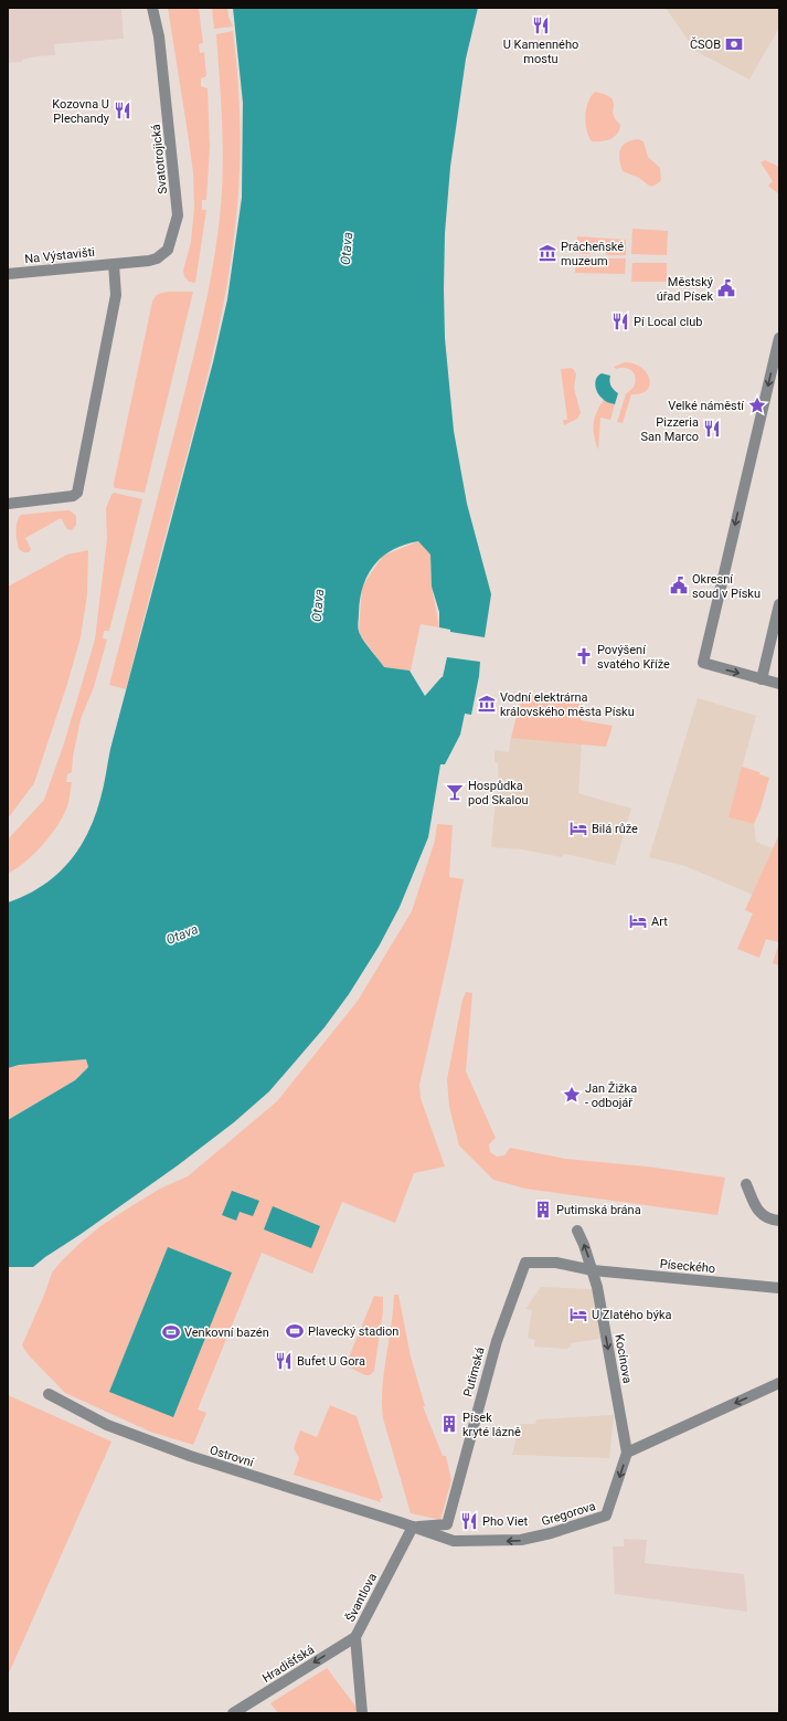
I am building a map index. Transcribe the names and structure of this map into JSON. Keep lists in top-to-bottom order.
{
  "streets": {
    "street": [
      "Svatotrojická",
      "Na Výstavišti",
      "Píseckého",
      "Kocínova",
      "Putimská",
      "Ostrovní",
      "Gregorova",
      "Švantlova",
      "Hradišťská"
    ]
  },
  "crossings": [
    ["Svatotrojická", "Na Výstavišti"],
    ["Píseckého", "Kocínova"],
    ["Píseckého", "Putimská"],
    ["Kocínova", "Putimská"],
    ["Kocínova", "Gregorova"],
    ["Putimská", "Ostrovní"],
    ["Putimská", "Gregorova"],
    ["Putimská", "Švantlova"],
    ["Ostrovní", "Gregorova"],
    ["Ostrovní", "Švantlova"],
    ["Gregorova", "Švantlova"],
    ["Švantlova", "Hradišťská"]
  ],
  "one_way": ["Gregorova", "Hradišťská"],
  "water": ["Otava"],
  "places": {
    "restaurant": [
      "U Kamenného mostu",
      "Kozovna U Plechandy",
      "Pí Local club",
      "Pizzeria San Marco",
      "Bufet U Gora",
      "Pho Viet"
    ],
    "bank": ["ČSOB"],
    "museum": ["Prácheňské muzeum", "Vodní elektrárna královského města Písku"],
    "public building": ["Městský úřad Písek", "Okresní soud v Písku"],
    "place": ["Velké náměstí", "Jan Žižka - odbojář"],
    "church": ["Povýšení svatého Kříže"],
    "bar": ["Hospůdka pod Skalou"],
    "hotel": ["Bilá růže", "Art", "U Zlatého býka"],
    "building": ["Putimská brána", "Písek kryté lázně"],
    "sports": ["Plavecký stadion", "Venkovní bazén"]
  }
}
